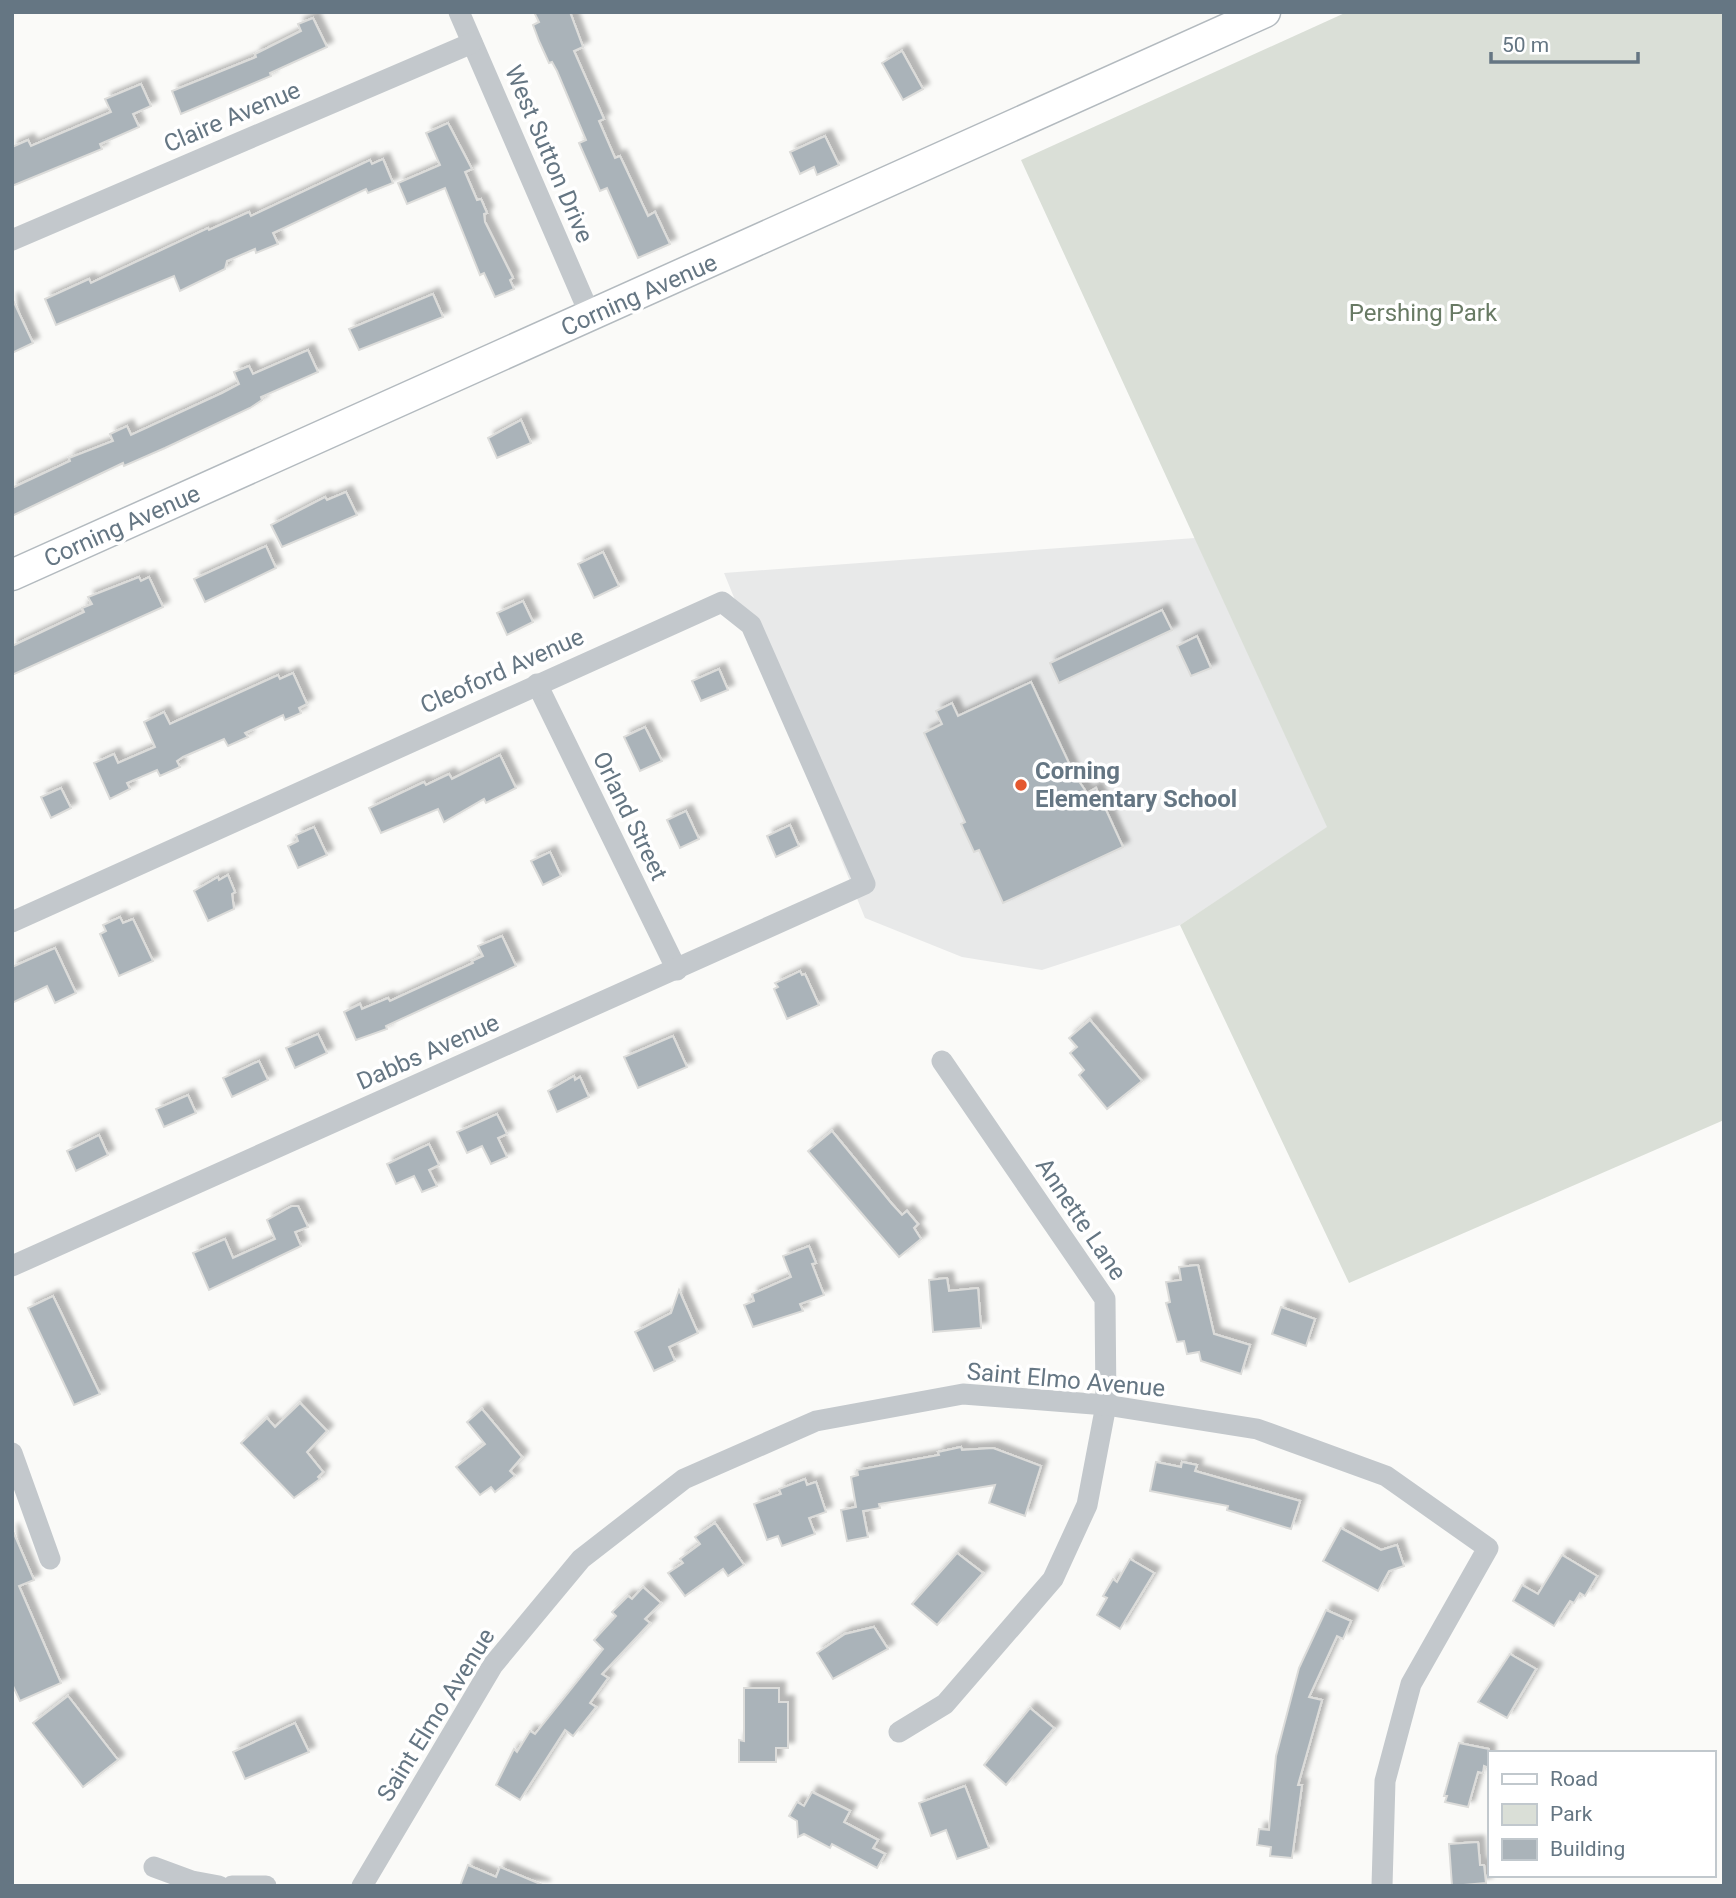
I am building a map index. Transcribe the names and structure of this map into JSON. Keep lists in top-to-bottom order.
{
  "streets": {
    "street": [
      "Claire Avenue",
      "West Sutton Drive",
      "Corning Avenue",
      "Cleoford Avenue",
      "Orland Street",
      "Dabbs Avenue",
      "Annette Lane",
      "Saint Elmo Avenue"
    ]
  },
  "crossings": [
    ["Claire Avenue", "West Sutton Drive"],
    ["West Sutton Drive", "Corning Avenue"],
    ["Cleoford Avenue", "Orland Street"],
    ["Cleoford Avenue", "Dabbs Avenue"],
    ["Orland Street", "Dabbs Avenue"],
    ["Annette Lane", "Saint Elmo Avenue"]
  ],
  "parks": ["Pershing Park"],
  "places": ["Corning Elementary School"],
  "legend": ["Road", "Park", "Building"],
  "scale_bar": "50 m"
}
